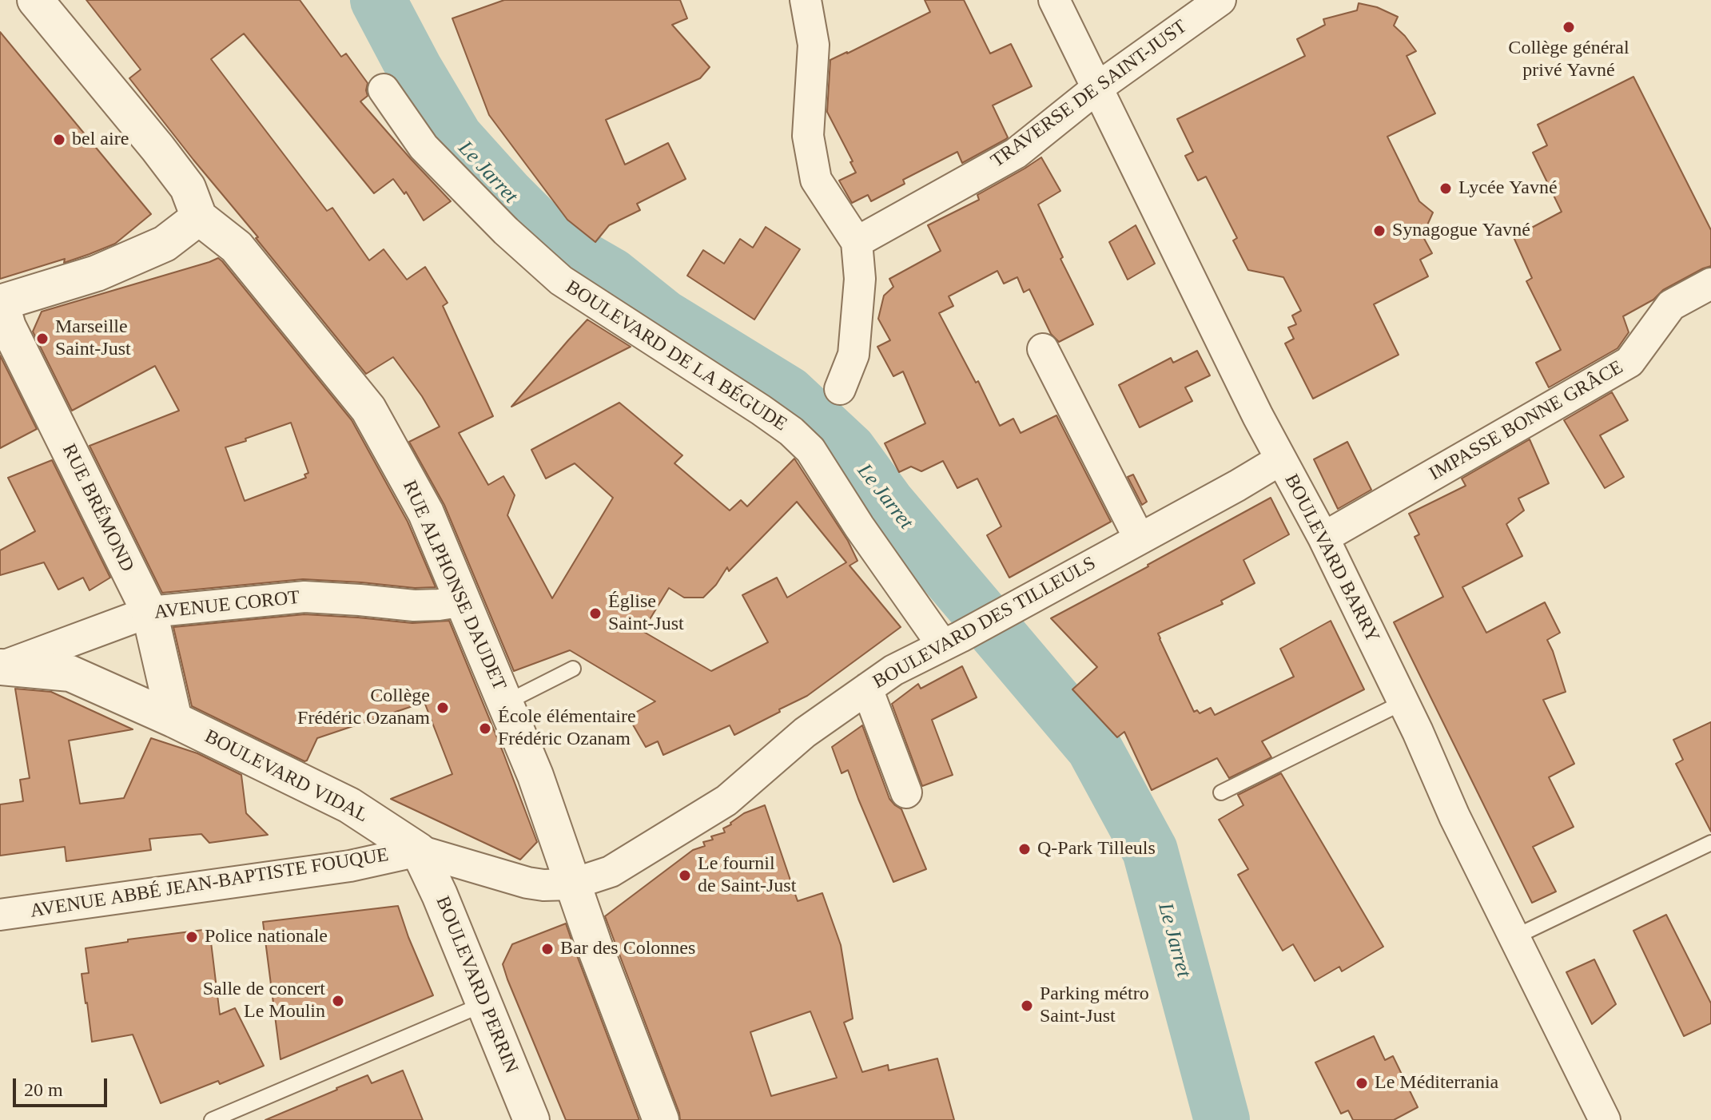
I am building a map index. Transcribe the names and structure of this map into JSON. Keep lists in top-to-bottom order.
{
  "streets": {
    "street": [
      "TRAVERSE DE SAINT-JUST",
      "BOULEVARD DE LA BÉGUDE",
      "IMPASSE BONNE GRÂCE",
      "RUE BRÉMOND",
      "BOULEVARD BARRY",
      "RUE ALPHONSE DAUDET",
      "AVENUE COROT",
      "BOULEVARD DES TILLEULS",
      "BOULEVARD VIDAL",
      "AVENUE ABBÉ JEAN-BAPTISTE FOUQUE",
      "BOULEVARD PERRIN"
    ]
  },
  "crossings": [
    ["TRAVERSE DE SAINT-JUST", "BOULEVARD BARRY"],
    ["BOULEVARD DE LA BÉGUDE", "BOULEVARD DES TILLEULS"],
    ["IMPASSE BONNE GRÂCE", "BOULEVARD BARRY"],
    ["RUE BRÉMOND", "AVENUE COROT"],
    ["RUE BRÉMOND", "BOULEVARD VIDAL"],
    ["BOULEVARD BARRY", "BOULEVARD DES TILLEULS"],
    ["RUE ALPHONSE DAUDET", "AVENUE COROT"],
    ["RUE ALPHONSE DAUDET", "BOULEVARD DES TILLEULS"],
    ["RUE ALPHONSE DAUDET", "BOULEVARD VIDAL"],
    ["AVENUE COROT", "BOULEVARD VIDAL"],
    ["BOULEVARD DES TILLEULS", "BOULEVARD VIDAL"],
    ["BOULEVARD VIDAL", "AVENUE ABBÉ JEAN-BAPTISTE FOUQUE"],
    ["BOULEVARD VIDAL", "BOULEVARD PERRIN"],
    ["AVENUE ABBÉ JEAN-BAPTISTE FOUQUE", "BOULEVARD PERRIN"]
  ],
  "water": ["Le Jarret"],
  "places": [
    "Collège général privé Yavné",
    "bel aire",
    "Lycée Yavné",
    "Synagogue Yavné",
    "Marseille Saint-Just",
    "Église Saint-Just",
    "Collège Frédéric Ozanam",
    "École élémentaire Frédéric Ozanam",
    "Q-Park Tilleuls",
    "Le fournil de Saint-Just",
    "Police nationale",
    "Bar des Colonnes",
    "Salle de concert Le Moulin",
    "Parking métro Saint-Just",
    "Le Méditerrania"
  ],
  "scale_bar": "20 m"
}
